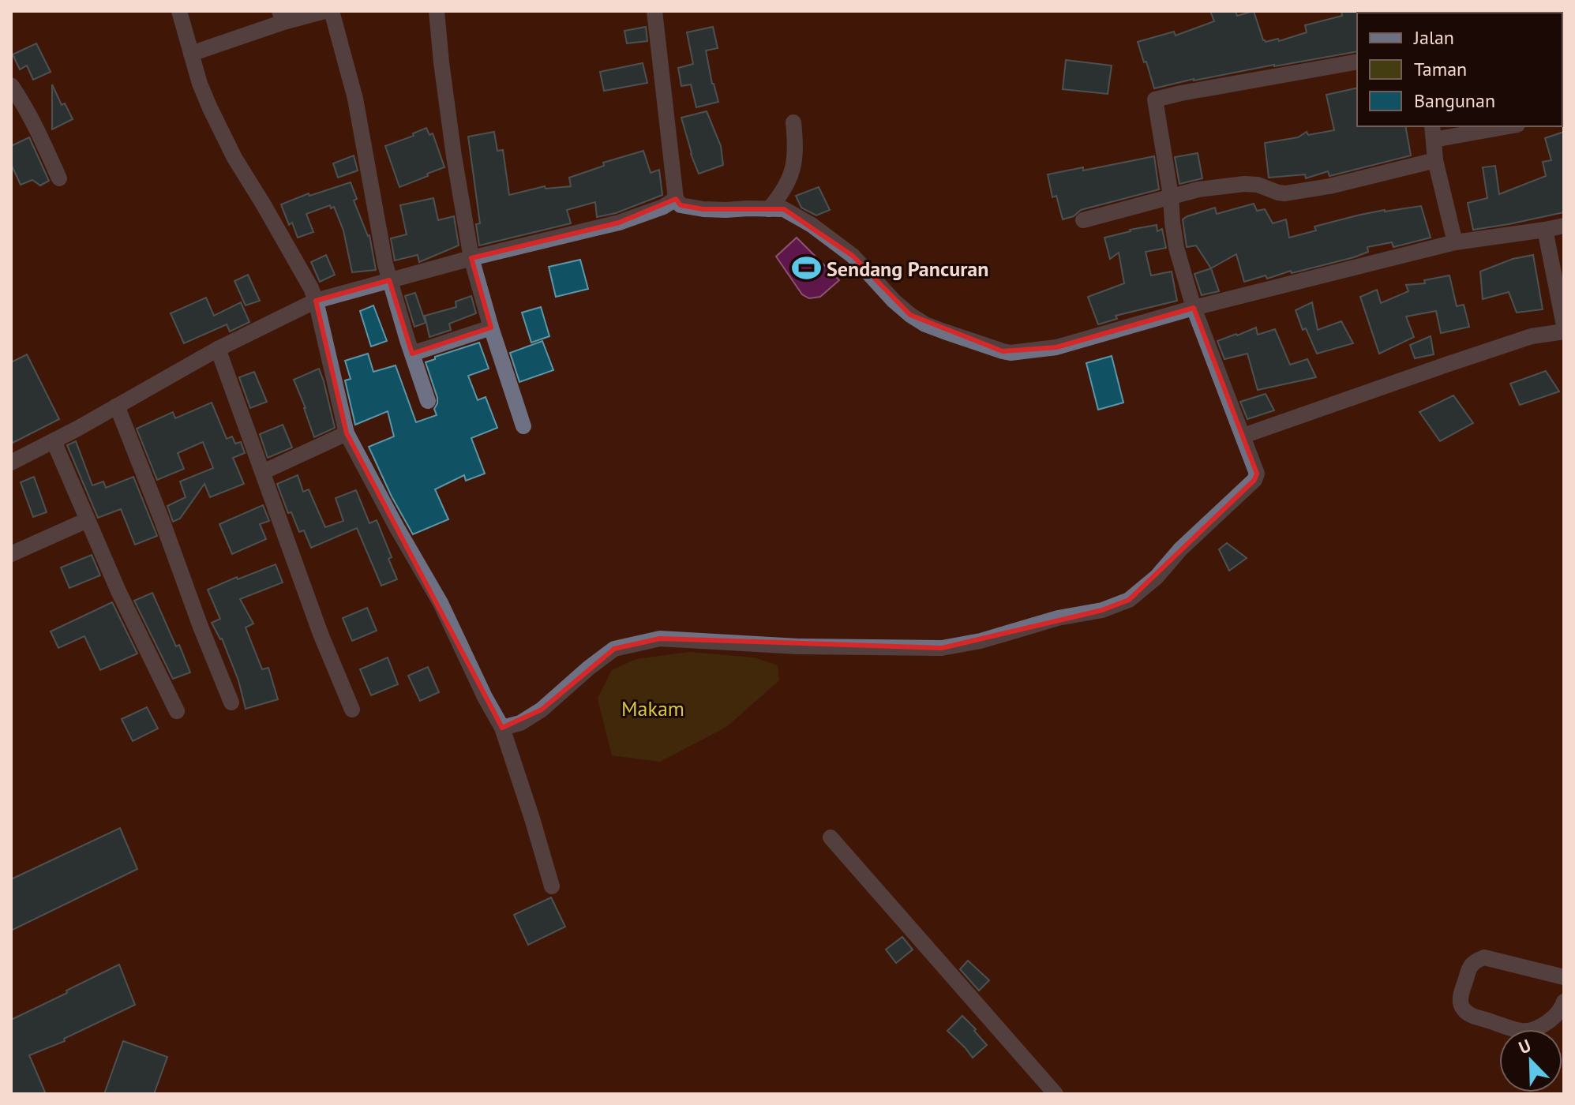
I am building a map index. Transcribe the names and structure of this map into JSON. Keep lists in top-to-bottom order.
{
  "parks": ["Makam"],
  "places": {
    "sports": ["Sendang Pancuran"]
  },
  "legend": ["Jalan", "Taman", "Bangunan"],
  "north": "top left"
}
